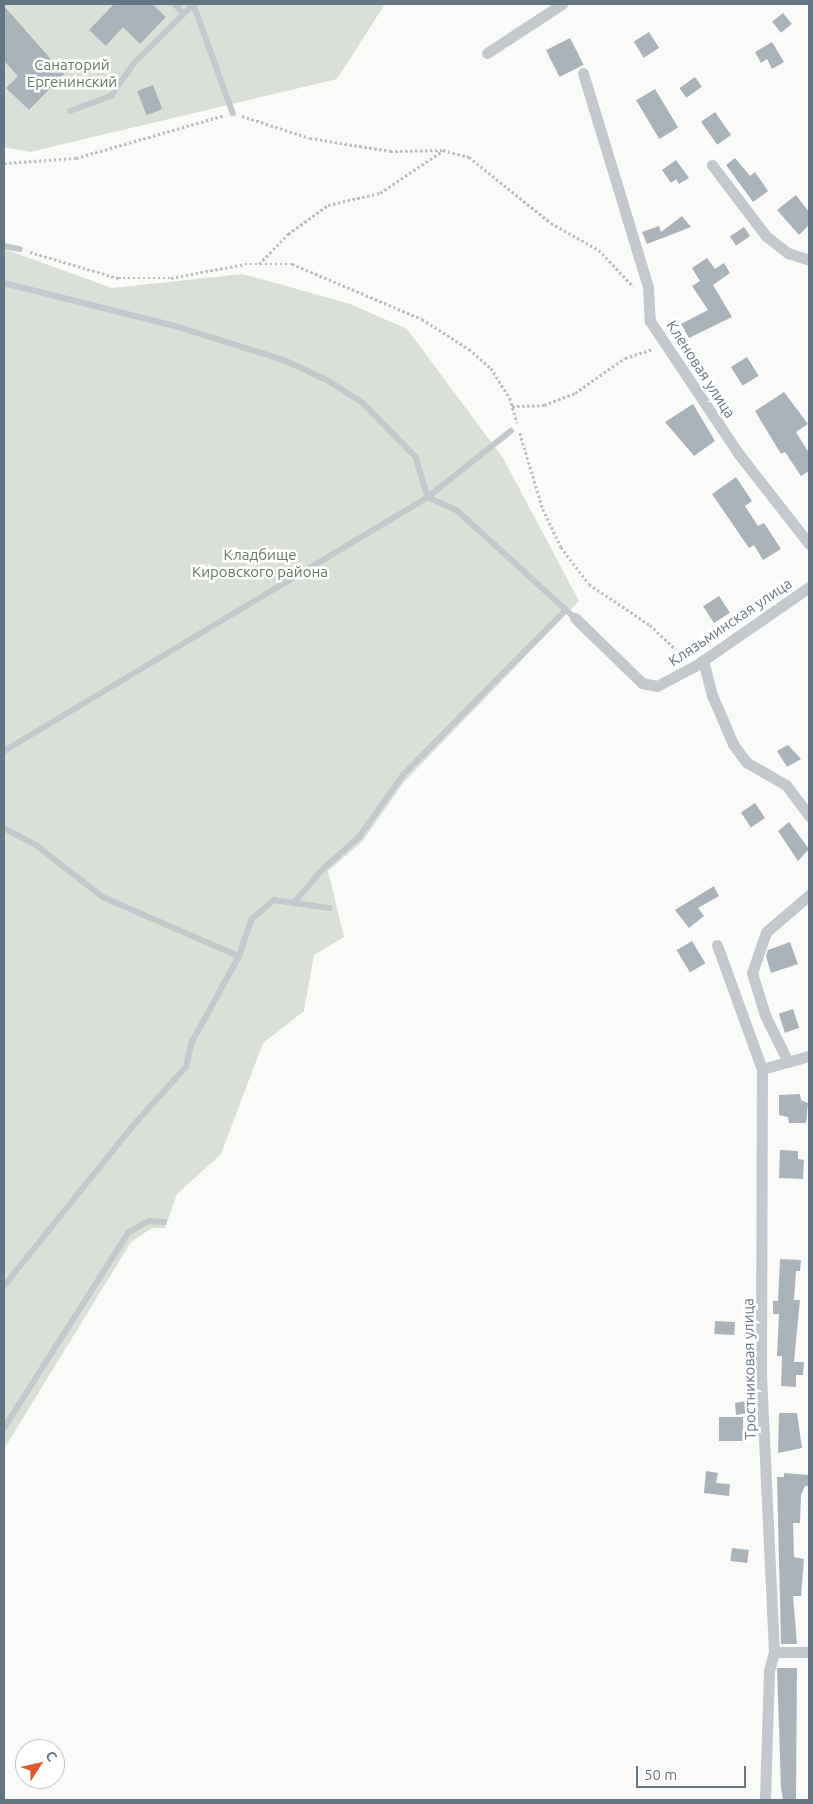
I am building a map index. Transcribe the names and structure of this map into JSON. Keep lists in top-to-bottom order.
{
  "streets": {
    "street": ["Кленовая улица", "Клязьминская улица", "Тростниковая улица"]
  },
  "parks": ["Санаторий Ергенинский", "Кладбище Кировского района"],
  "scale_bar": "50 m",
  "north": "top right"
}
